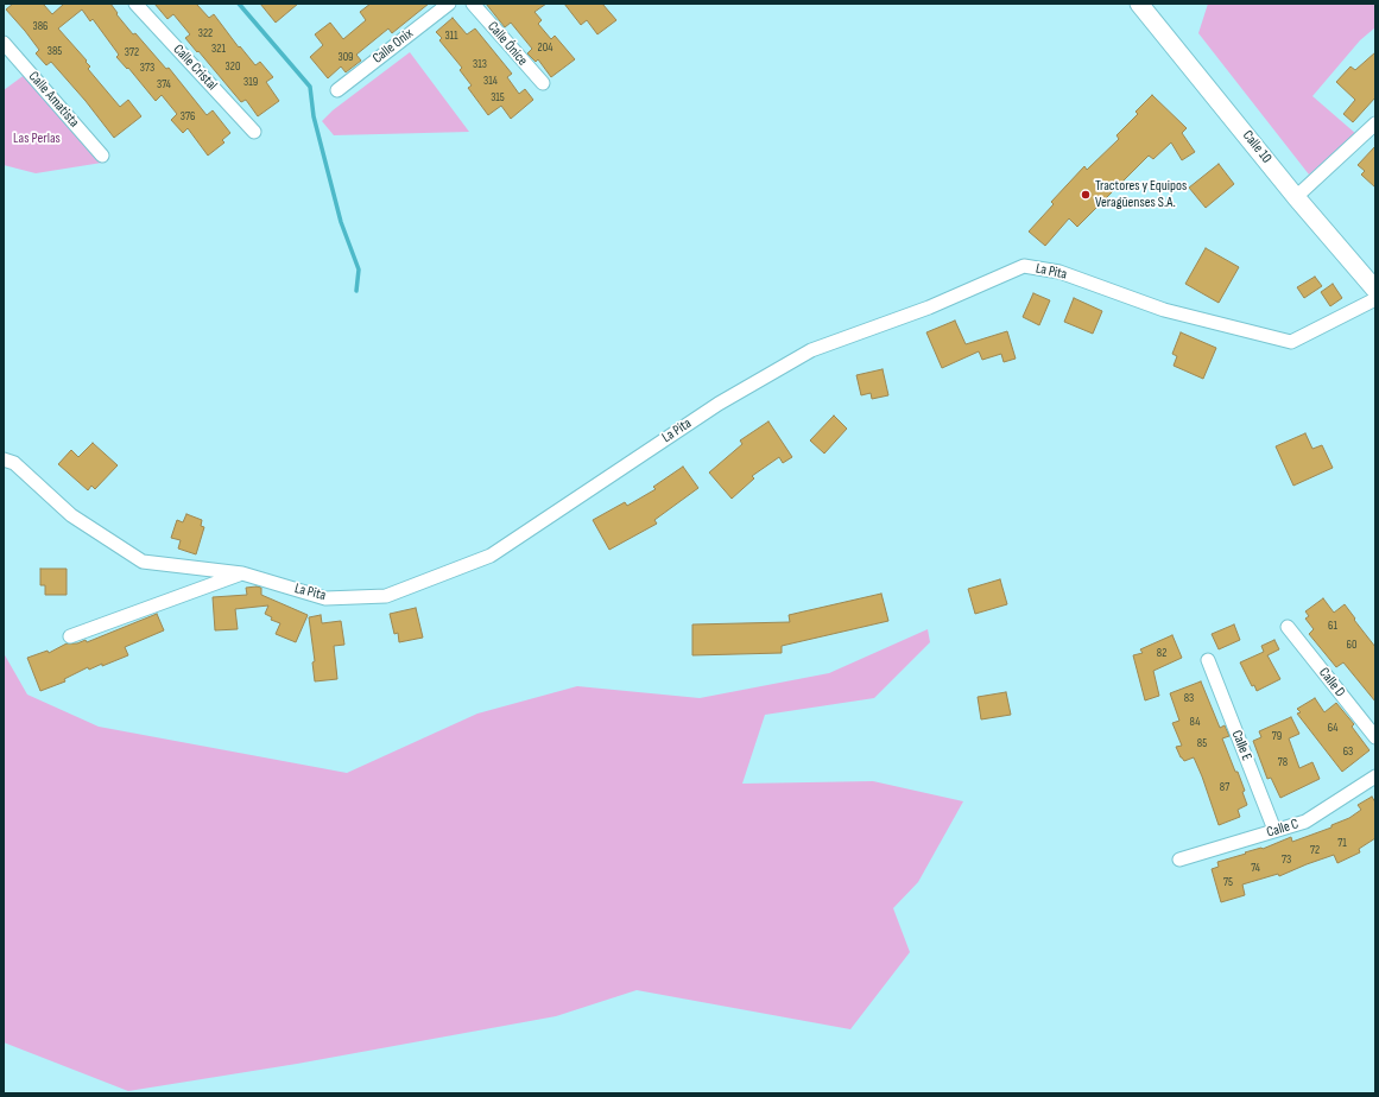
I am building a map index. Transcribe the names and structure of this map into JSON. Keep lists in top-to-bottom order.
{
  "streets": {
    "main road": ["Calle 10"],
    "street": [
      "Calle Ónice",
      "Calle Onix",
      "Calle Cristal",
      "Calle Amatista",
      "La Pita",
      "Calle D",
      "Calle E",
      "Calle C"
    ]
  },
  "crossings": [
    ["Calle E", "Calle C"]
  ],
  "parks": ["Las Perlas"],
  "places": ["Tractores y Equipos Veragüenses S.A."],
  "house_numbers": [
    "386",
    "322",
    "311",
    "204",
    "321",
    "385",
    "372",
    "309",
    "313",
    "320",
    "373",
    "314",
    "319",
    "374",
    "315",
    "376",
    "61",
    "60",
    "82",
    "83",
    "84",
    "64",
    "79",
    "85",
    "63",
    "78",
    "87",
    "71",
    "72",
    "73",
    "74",
    "75"
  ]
}
